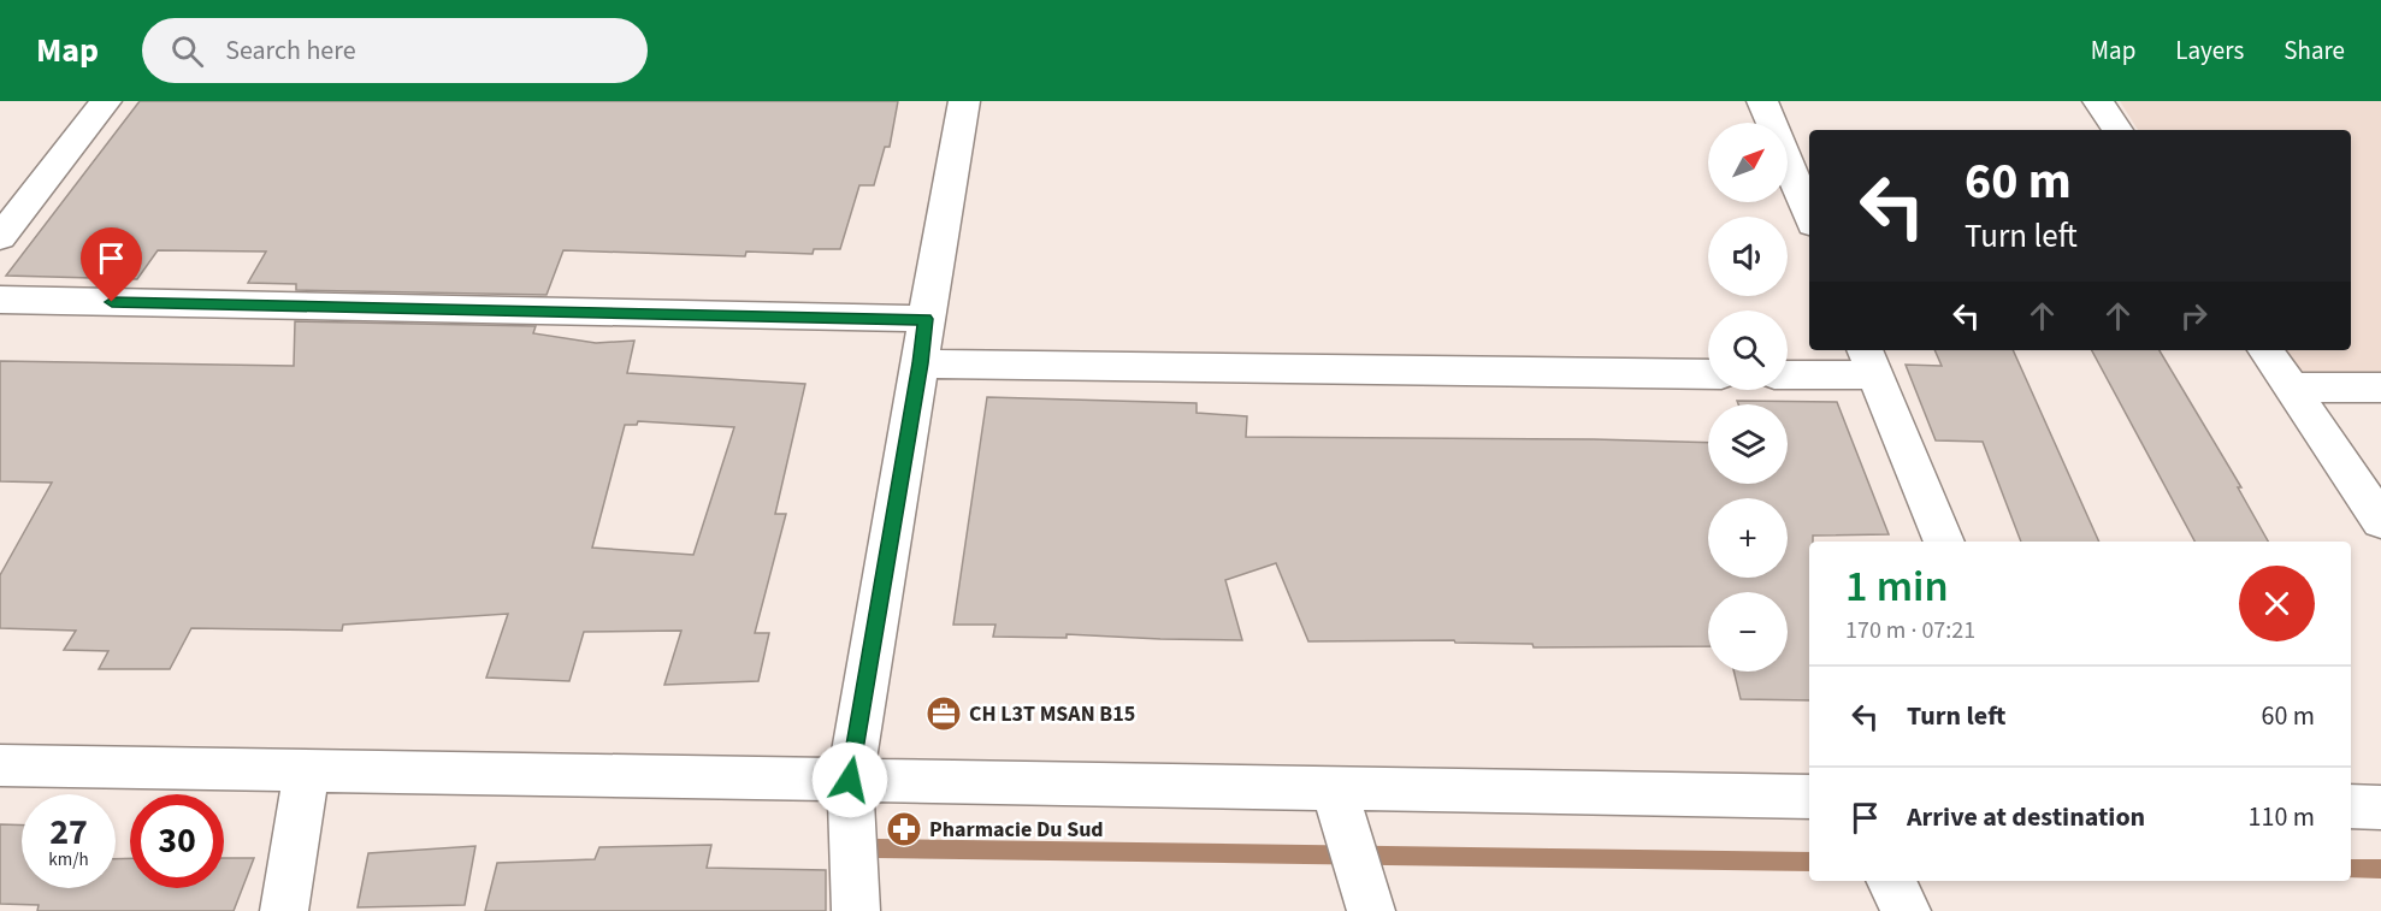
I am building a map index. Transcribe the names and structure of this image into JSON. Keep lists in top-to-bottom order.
{
  "places": {
    "office": ["CH L3T MSAN B15"],
    "pharmacy": ["Pharmacie Du Sud"]
  },
  "north": "top right",
  "page": {
    "header": "Map",
    "search": "Search here",
    "nav": ["Map", "Layers", "Share"],
    "map_buttons": ["+", "−"],
    "turn": ["60 m", "Turn left"],
    "heading": ["1 min", "170 m · 07:21"],
    "list": [
      {
        "name": "Turn left",
        "value": "60 m"
      },
      {
        "name": "Arrive at destination",
        "value": "110 m"
      }
    ],
    "speed": "27 km/h",
    "limit": "30"
  }
}
